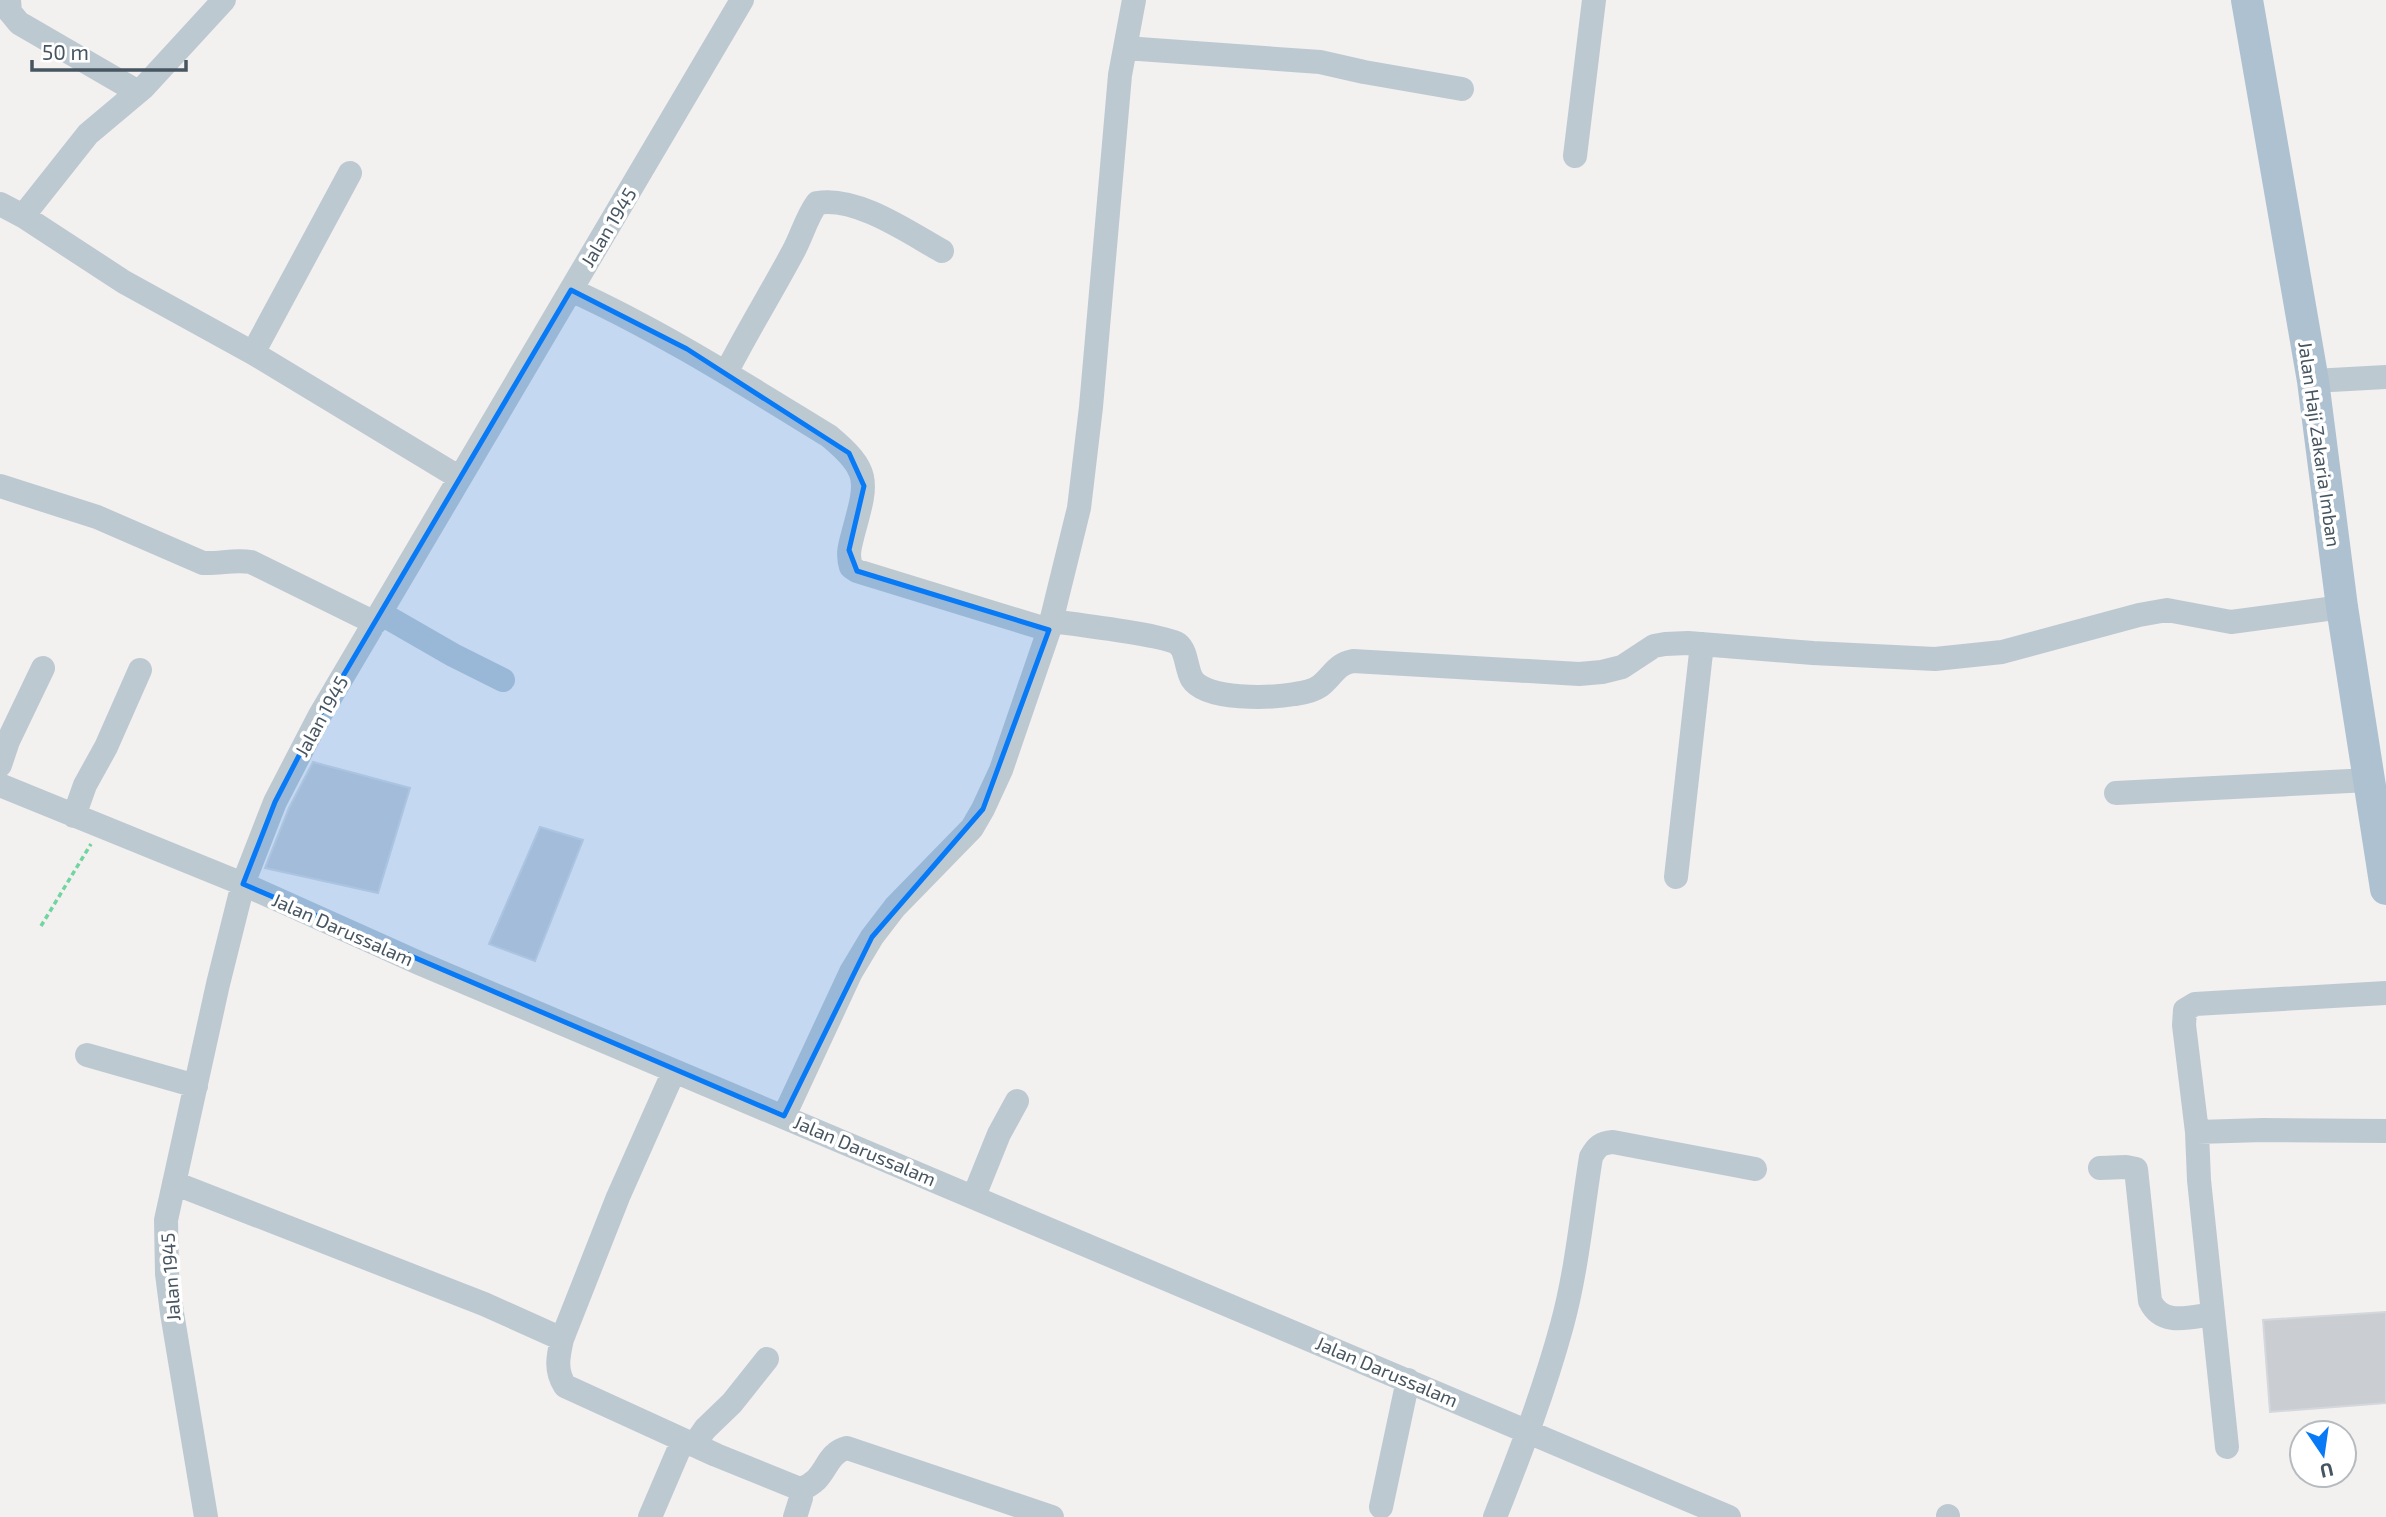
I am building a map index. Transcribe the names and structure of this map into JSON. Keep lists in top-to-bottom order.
{
  "streets": {
    "main road": ["Jalan Haji Zakaria Imban"],
    "street": ["Jalan 1945", "Jalan Darussalam"]
  },
  "crossings": [
    ["Jalan 1945", "Jalan Darussalam"]
  ],
  "scale_bar": "50 m",
  "north": "bottom"
}
